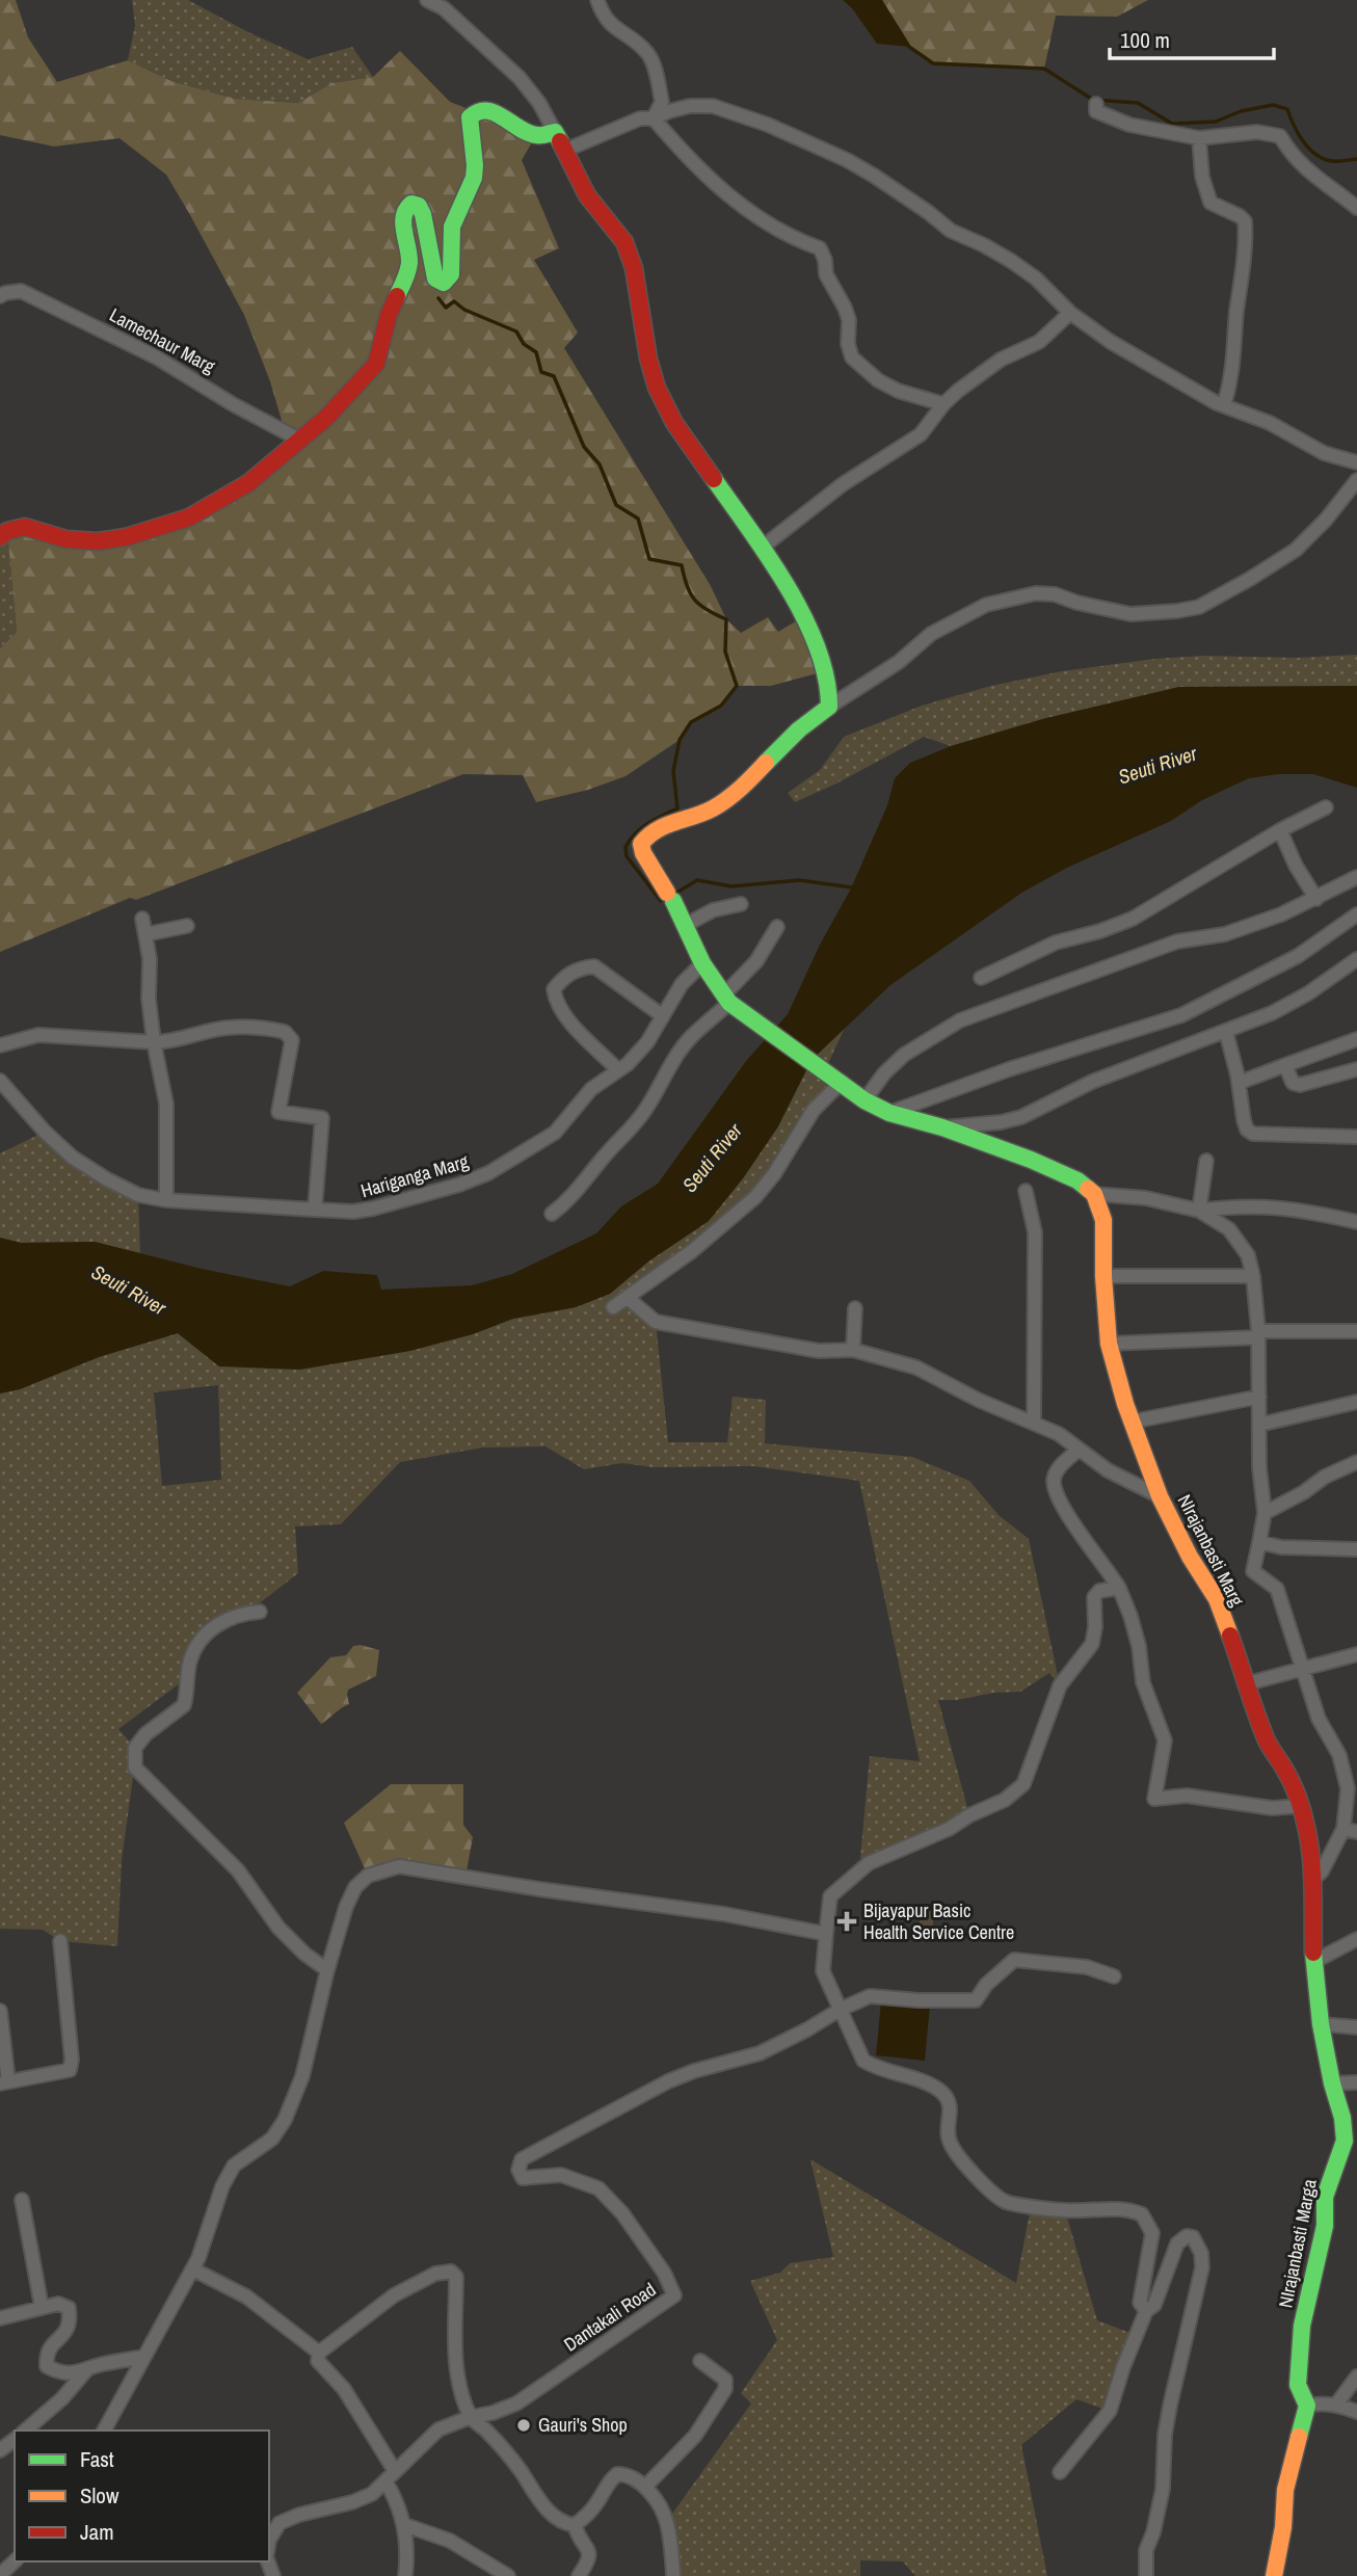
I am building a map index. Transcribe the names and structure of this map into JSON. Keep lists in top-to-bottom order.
{
  "streets": {
    "street": [
      "Lamechaur Marg",
      "Hariganga Marg",
      "NIrajanbasti Marg",
      "NIrajanbasti Marga",
      "Dantakali Road"
    ]
  },
  "crossings": [
    ["NIrajanbasti Marg", "NIrajanbasti Marga"]
  ],
  "water": ["Seuti River"],
  "places": {
    "health": ["Bijayapur Basic Health Service Centre"],
    "other": ["Gauri's Shop"]
  },
  "legend": ["Fast", "Slow", "Jam"],
  "scale_bar": "100 m"
}
